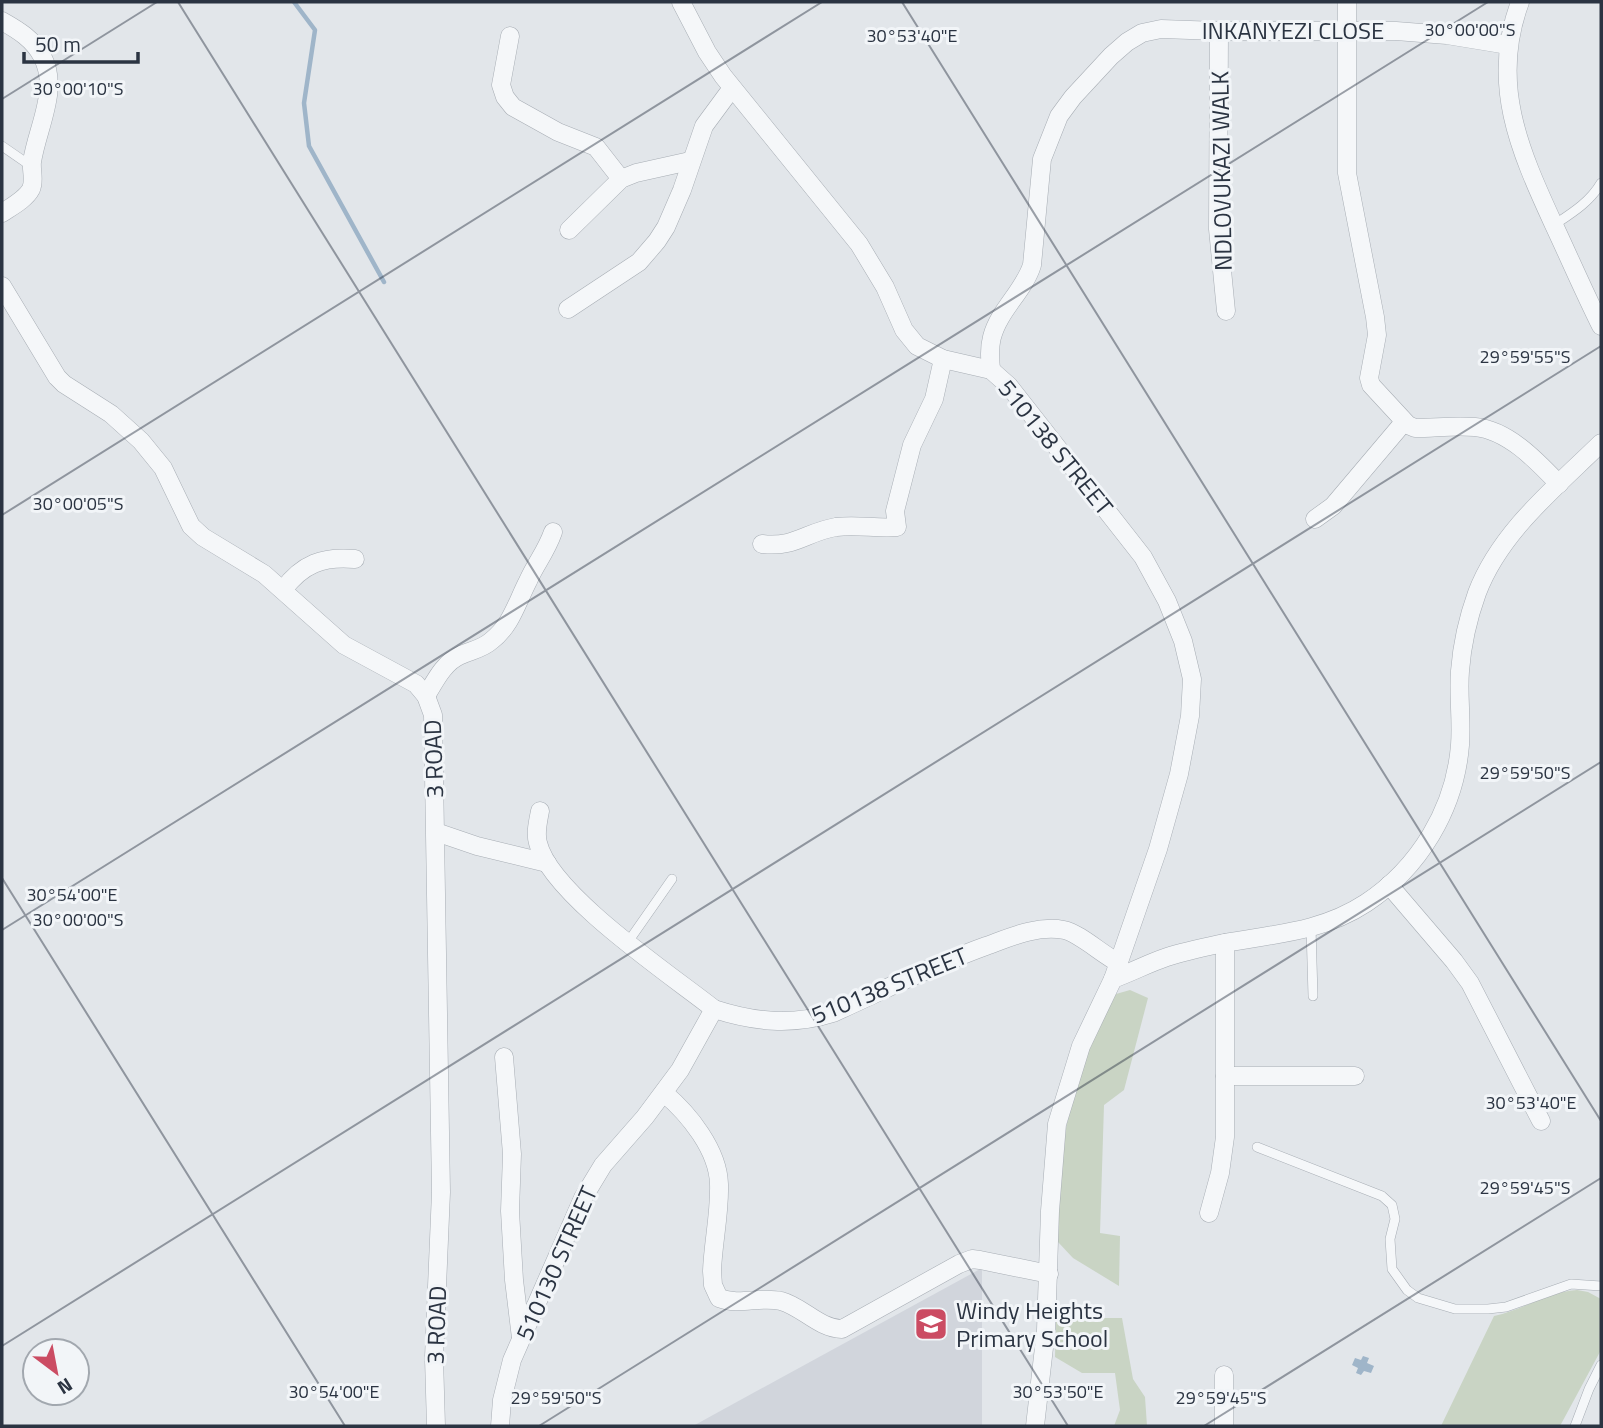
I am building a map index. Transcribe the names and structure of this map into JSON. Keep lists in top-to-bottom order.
{
  "streets": {
    "street": [
      "INKANYEZI CLOSE",
      "NDLOVUKAZI WALK",
      "510138 STREET",
      "3 ROAD",
      "510130 STREET"
    ]
  },
  "crossings": [
    ["INKANYEZI CLOSE", "NDLOVUKAZI WALK"],
    ["INKANYEZI CLOSE", "510138 STREET"],
    ["510138 STREET", "510130 STREET"]
  ],
  "places": {
    "school or university": ["Windy Heights Primary School"]
  },
  "scale_bar": "50 m",
  "north": "bottom right",
  "coordinates": [
    "30°00'00\"S",
    "30°53'40\"E",
    "30°00'10\"S",
    "29°59'55\"S",
    "30°00'05\"S",
    "29°59'50\"S",
    "30°54'00\"E",
    "29°59'45\"S",
    "30°53'50\"E"
  ]
}
